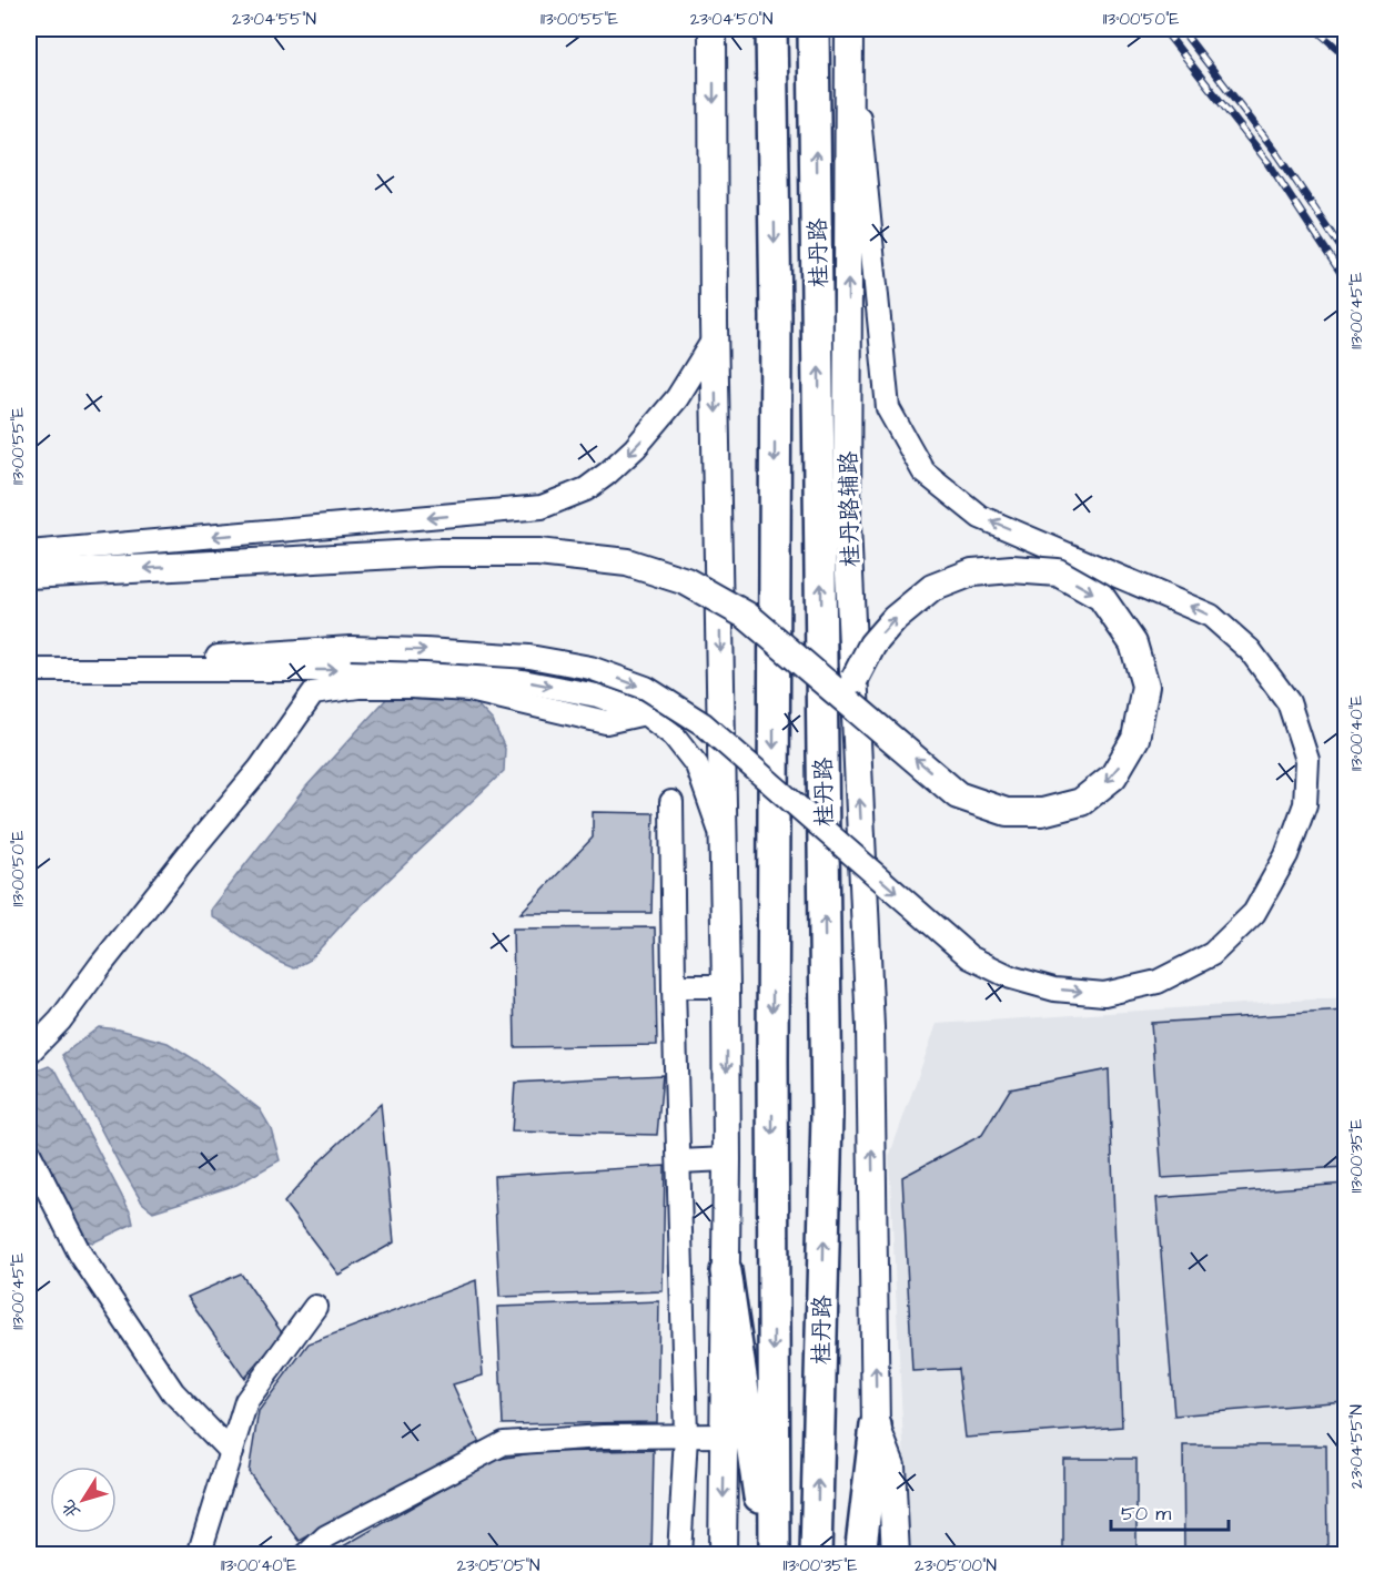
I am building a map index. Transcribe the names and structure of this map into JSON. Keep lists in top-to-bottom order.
{
  "streets": {
    "highway": ["桂丹路"],
    "main road": ["桂丹路辅路"]
  },
  "scale_bar": "50 m",
  "north": "bottom left",
  "coordinates": [
    "23°04'55\"N",
    "113°00'55\"E",
    "23°04'50\"N",
    "113°00'50\"E",
    "113°00'45\"E",
    "113°00'40\"E",
    "113°00'35\"E",
    "23°05'05\"N",
    "23°05'00\"N"
  ]
}
